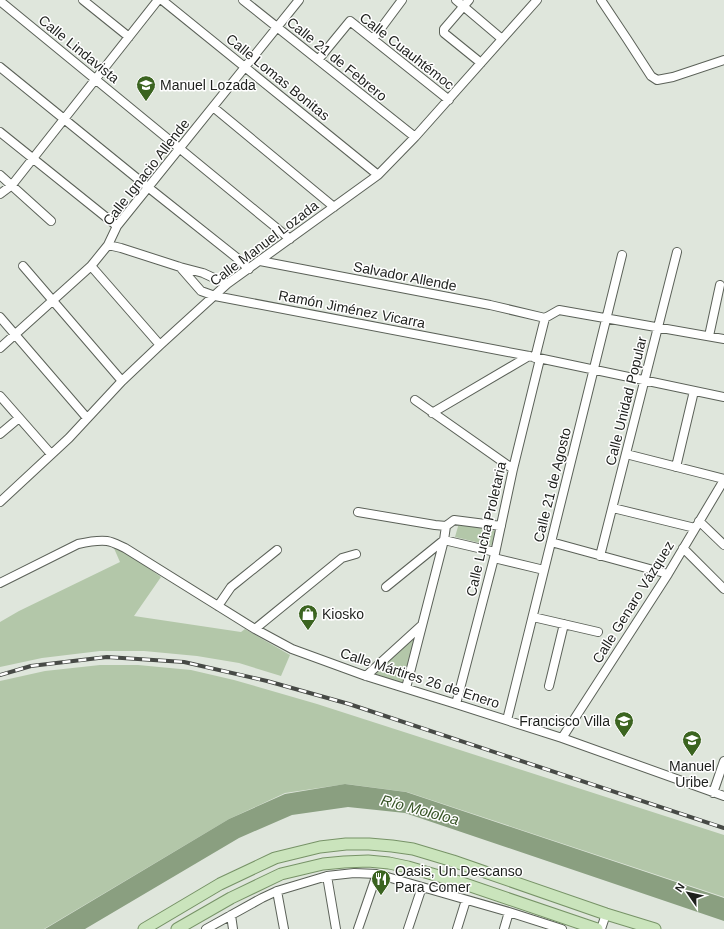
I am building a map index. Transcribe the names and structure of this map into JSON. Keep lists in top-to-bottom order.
{
  "streets": {
    "street": [
      "Calle Lindavista",
      "Calle Cuauhtémoc",
      "Calle 21 de Febrero",
      "Calle Lomas Bonitas",
      "Calle Ignacio Allende",
      "Calle Manuel Lozada",
      "Salvador Allende",
      "Ramón Jiménez Vicarra",
      "Calle Unidad Popular",
      "Calle 21 de Agosto",
      "Calle Lucha Proletaria",
      "Calle Genaro Vázquez",
      "Calle Mártires 26 de Enero"
    ]
  },
  "crossings": [
    ["Calle Lindavista", "Calle Ignacio Allende"],
    ["Calle Lindavista", "Calle Manuel Lozada"],
    ["Calle Cuauhtémoc", "Calle 21 de Febrero"],
    ["Calle Cuauhtémoc", "Calle Manuel Lozada"],
    ["Calle 21 de Febrero", "Calle Ignacio Allende"],
    ["Calle 21 de Febrero", "Calle Manuel Lozada"],
    ["Calle Lomas Bonitas", "Calle Ignacio Allende"],
    ["Calle Lomas Bonitas", "Calle Manuel Lozada"],
    ["Calle Manuel Lozada", "Salvador Allende"],
    ["Calle Manuel Lozada", "Ramón Jiménez Vicarra"],
    ["Salvador Allende", "Calle Lucha Proletaria"],
    ["Ramón Jiménez Vicarra", "Calle Unidad Popular"],
    ["Ramón Jiménez Vicarra", "Calle 21 de Agosto"],
    ["Ramón Jiménez Vicarra", "Calle Lucha Proletaria"],
    ["Calle Unidad Popular", "Calle Genaro Vázquez"],
    ["Calle 21 de Agosto", "Calle Mártires 26 de Enero"],
    ["Calle Lucha Proletaria", "Calle Mártires 26 de Enero"],
    ["Calle Genaro Vázquez", "Calle Mártires 26 de Enero"]
  ],
  "water": ["Río Mololoa"],
  "places": {
    "school or university": ["Manuel Lozada", "Francisco Villa", "Manuel Uribe"],
    "shop": ["Kiosko"],
    "restaurant": ["Oasis, Un Descanso Para Comer"]
  },
  "north": "top left"
}
